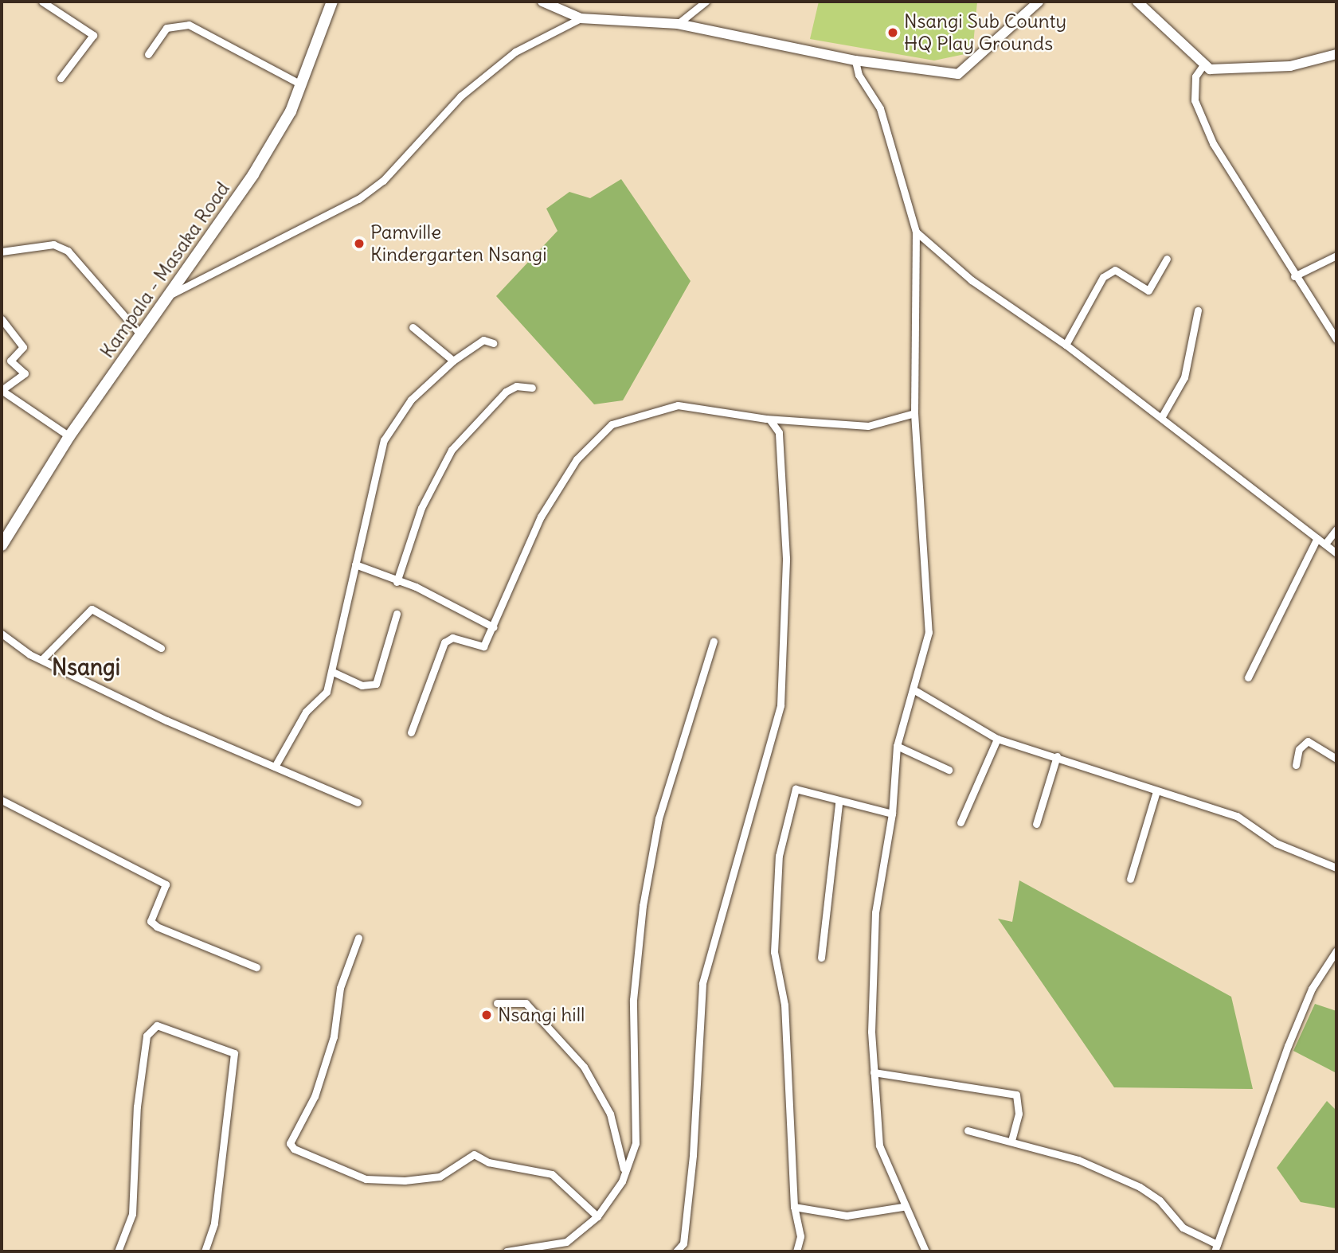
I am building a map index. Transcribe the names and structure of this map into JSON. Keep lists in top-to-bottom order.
{
  "streets": {
    "main road": ["Kampala - Masaka Road"]
  },
  "districts": ["Nsangi"],
  "places": ["Nsangi Sub County HQ Play Grounds", "Pamville Kindergarten Nsangi", "Nsangi hill"]
}
